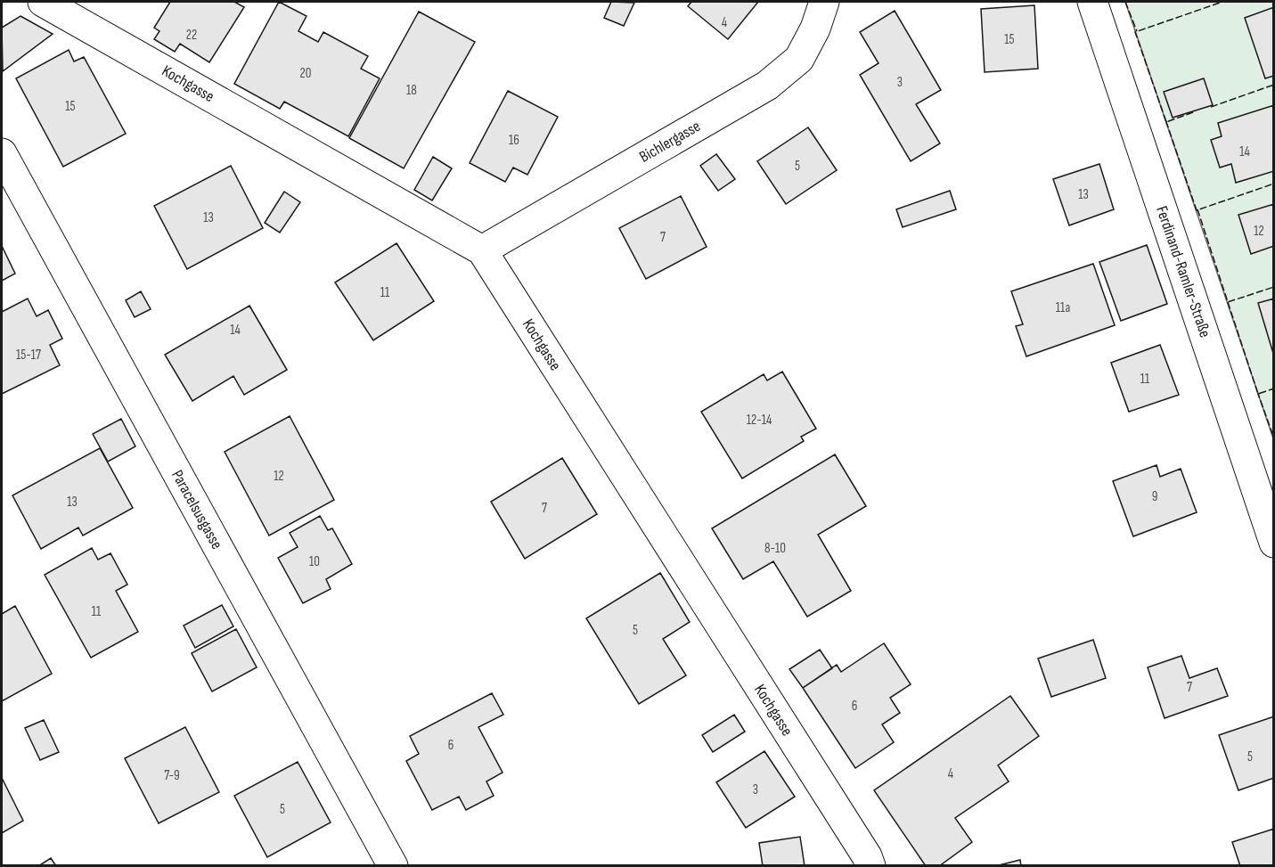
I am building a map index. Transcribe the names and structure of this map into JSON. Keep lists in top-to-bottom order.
{
  "streets": {
    "street": [
      "Kochgasse",
      "Bichlergasse",
      "Ferdinand-Ramler-Straße",
      "Paracelsusgasse"
    ]
  },
  "crossings": [
    ["Kochgasse", "Bichlergasse"]
  ],
  "house_numbers": [
    "4",
    "22",
    "15",
    "20",
    "3",
    "18",
    "15",
    "16",
    "14",
    "5",
    "13",
    "13",
    "12",
    "7",
    "11",
    "11a",
    "14",
    "15-17",
    "11",
    "12-14",
    "12",
    "9",
    "13",
    "7",
    "8-10",
    "10",
    "11",
    "5",
    "7",
    "6",
    "6",
    "5",
    "4",
    "7-9",
    "3",
    "5"
  ]
}
